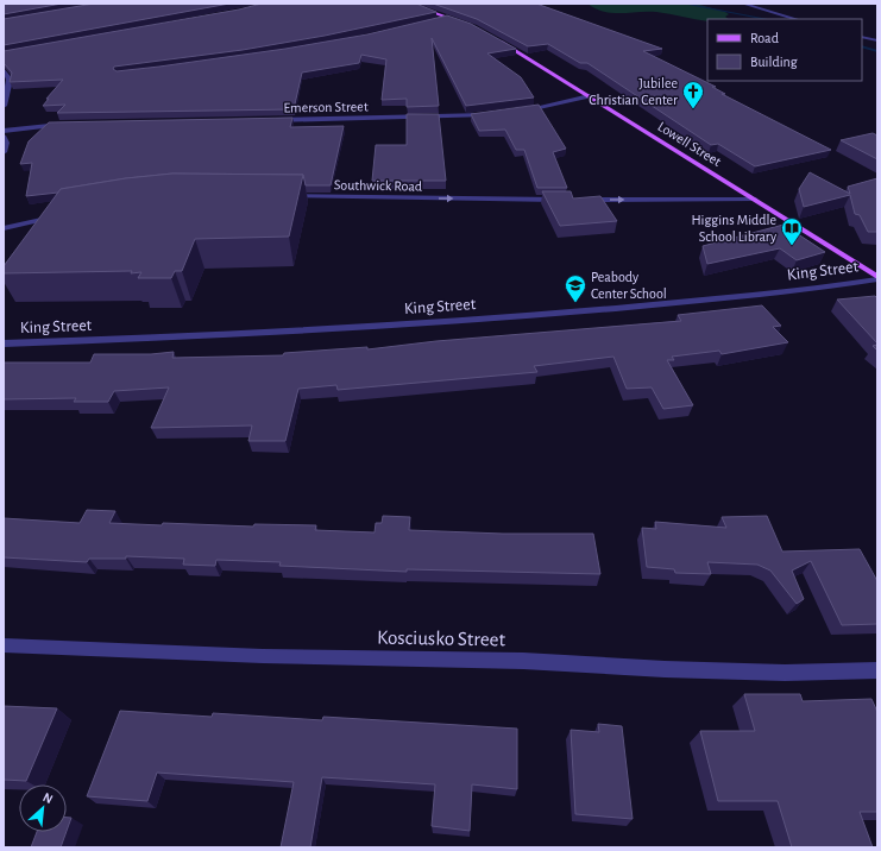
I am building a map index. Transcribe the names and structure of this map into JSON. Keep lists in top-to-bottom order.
{
  "streets": {
    "main road": ["Lowell Street"],
    "street": [
      "Emerson Street",
      "Southwick Road",
      "King Street",
      "Kosciusko Street"
    ]
  },
  "crossings": [
    ["Lowell Street", "King Street"]
  ],
  "one_way": ["Southwick Road"],
  "places": {
    "church": ["Jubilee Christian Center"],
    "library": ["Higgins Middle School Library"],
    "school or university": ["Peabody Center School"]
  },
  "legend": ["Road", "Building"],
  "north": "top right"
}
